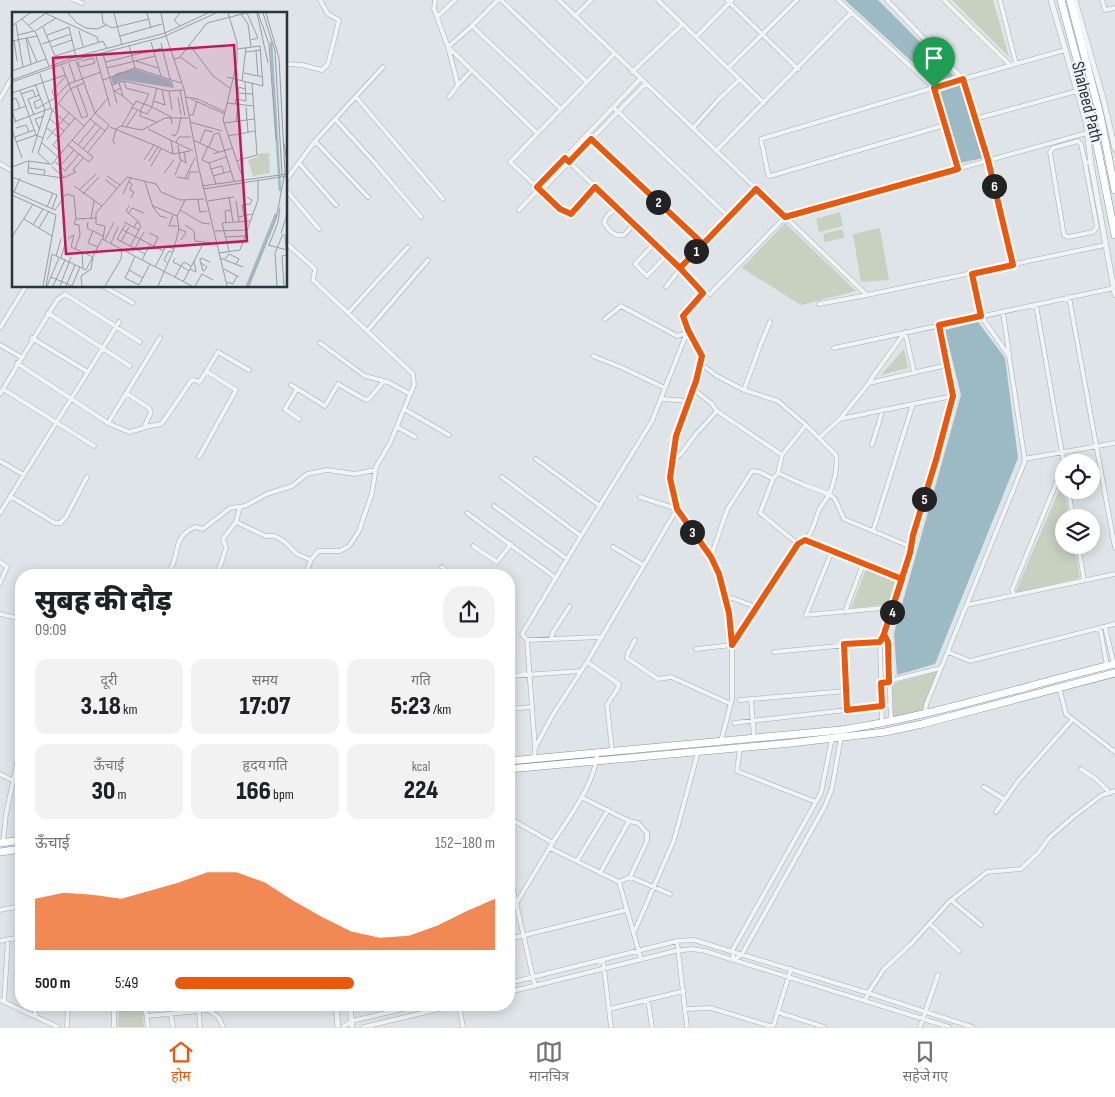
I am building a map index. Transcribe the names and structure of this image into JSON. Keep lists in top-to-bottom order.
{
  "streets": {
    "highway": ["Shaheed Path"]
  },
  "page": {
    "pins": [
      "6",
      "2",
      "1",
      "5",
      "3",
      "4"
    ],
    "heading": ["सुबह की दौड़", "09:09"],
    "stats": [
      ["दूरी", "3.18 km"],
      ["समय", "17:07"],
      ["गति", "5:23 /km"],
      ["ऊँचाई", "30 m"],
      ["हृदय गति", "166 bpm"],
      ["kcal", "224"]
    ],
    "chart": ["ऊँचाई", "152–180 m"],
    "list": [
      {
        "name": "500 m",
        "note": "5:49"
      }
    ],
    "tabs": ["होम", "मानचित्र", "सहेजे गए"]
  }
}
